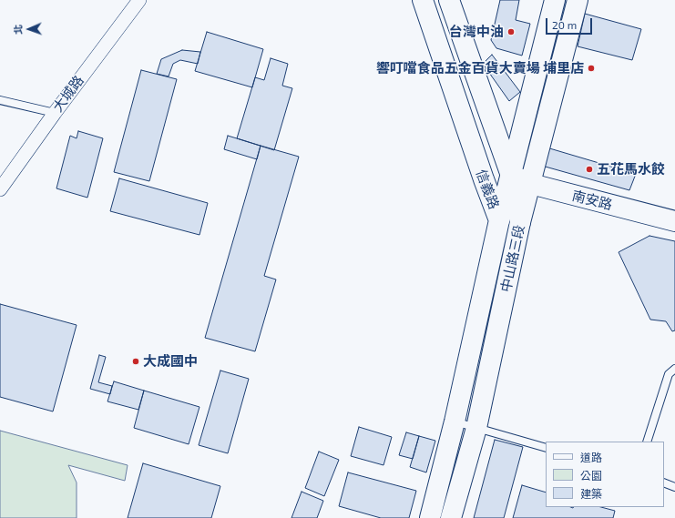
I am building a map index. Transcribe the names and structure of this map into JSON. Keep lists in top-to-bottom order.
{
  "streets": {
    "main road": ["信義路", "南安路", "中山路三段"],
    "street": ["大城路"]
  },
  "crossings": [
    ["信義路", "南安路"],
    ["信義路", "中山路三段"],
    ["南安路", "中山路三段"]
  ],
  "places": [
    "台灣中油",
    "響叮噹食品五金百貨大賣場 埔里店",
    "五花馬水餃",
    "大成國中"
  ],
  "legend": ["道路", "公園", "建築"],
  "scale_bar": "20 m",
  "north": "left"
}
